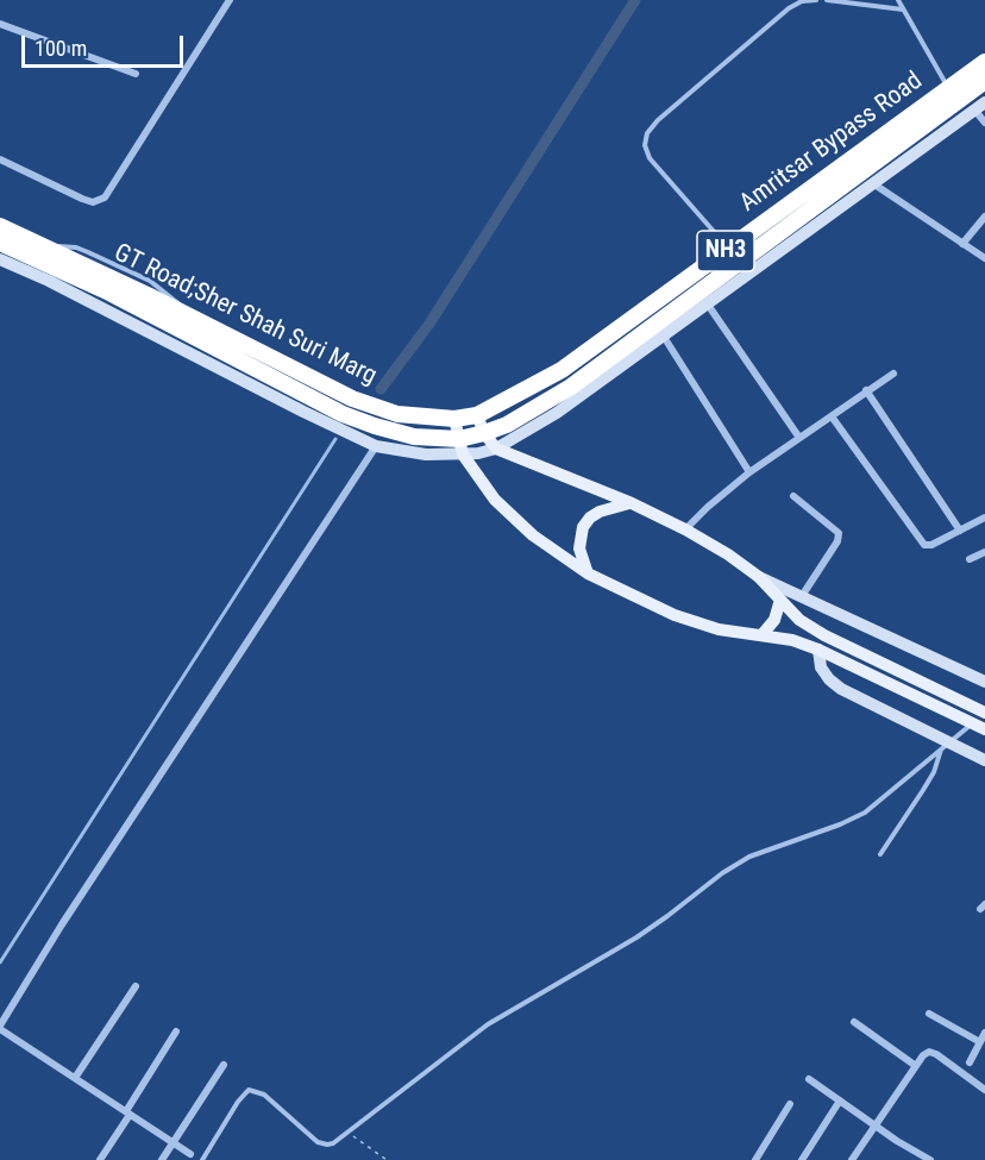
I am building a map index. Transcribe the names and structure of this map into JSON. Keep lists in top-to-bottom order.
{
  "streets": {
    "highway": ["Amritsar Bypass Road", "NH3", "GT Road;Sher Shah Suri Marg"]
  },
  "crossings": [
    ["Amritsar Bypass Road", "GT Road;Sher Shah Suri Marg"]
  ],
  "scale_bar": "100 m"
}
